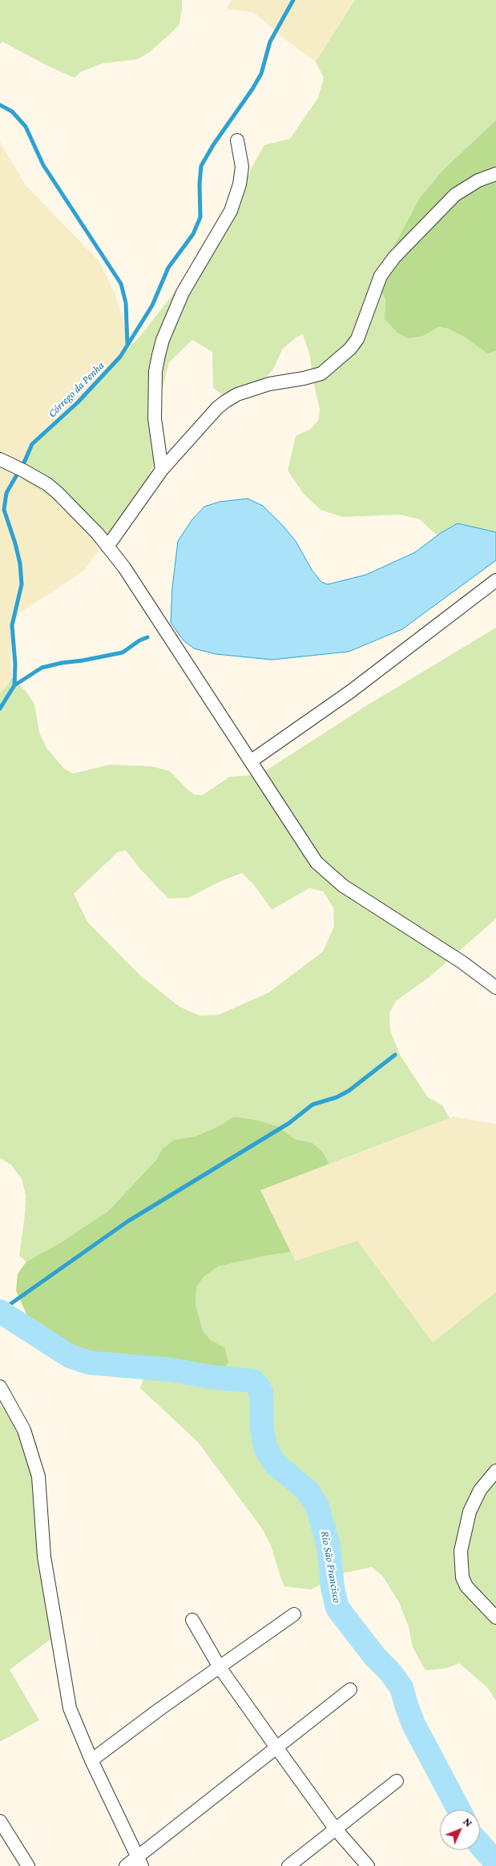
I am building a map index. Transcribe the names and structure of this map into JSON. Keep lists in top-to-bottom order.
{
  "water": ["Córrego da Penha", "Rio São Francisco"],
  "north": "top right"
}
